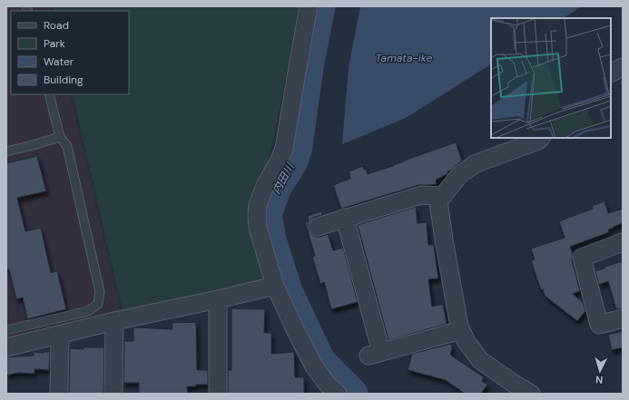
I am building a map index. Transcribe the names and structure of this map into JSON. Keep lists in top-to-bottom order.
{
  "water": ["Tamata-ike", "内田川"],
  "legend": [
    "Road",
    "Park",
    "Water",
    "Building"
  ],
  "north": "bottom"
}
